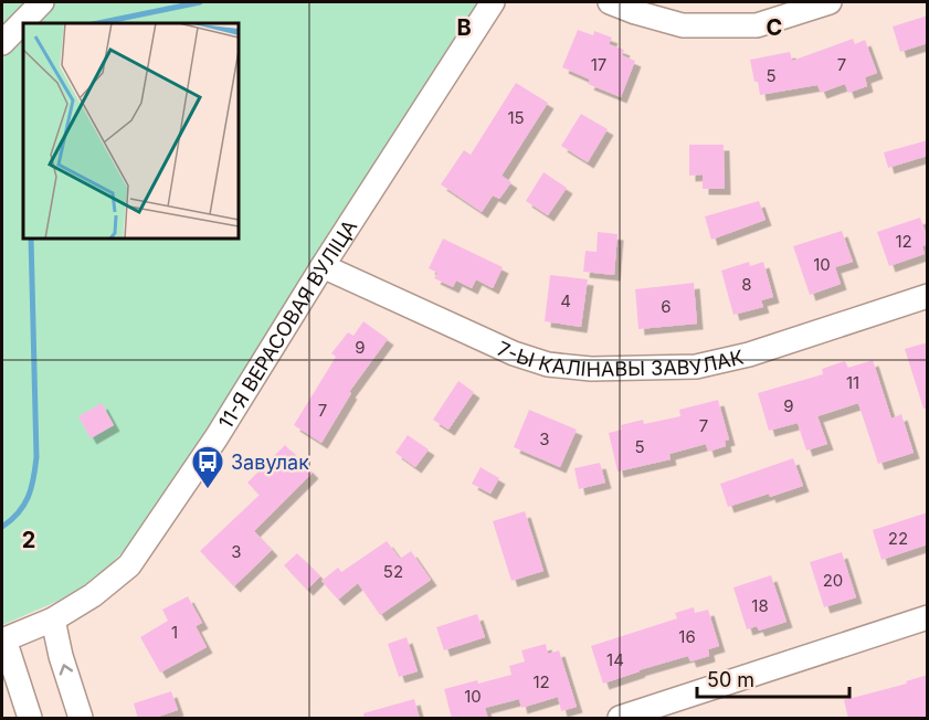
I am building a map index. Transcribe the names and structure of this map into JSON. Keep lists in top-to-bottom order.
{
  "streets": {
    "street": ["11-Я ВЕРАСОВАЯ ВУЛІЦА", "7-Ы КАЛІНАВЫ ЗАВУЛАК"]
  },
  "crossings": [
    ["11-Я ВЕРАСОВАЯ ВУЛІЦА", "7-Ы КАЛІНАВЫ ЗАВУЛАК"]
  ],
  "places": {
    "bus stop": ["Завулак"]
  },
  "house_numbers": [
    "17",
    "7",
    "5",
    "15",
    "12",
    "10",
    "8",
    "4",
    "6",
    "9",
    "11",
    "9",
    "7",
    "7",
    "3",
    "5",
    "22",
    "3",
    "52",
    "20",
    "18",
    "1",
    "16",
    "14",
    "12",
    "10"
  ],
  "scale_bar": "50 m",
  "grid": {
    "columns": ["B", "C"],
    "rows": ["2"]
  }
}
